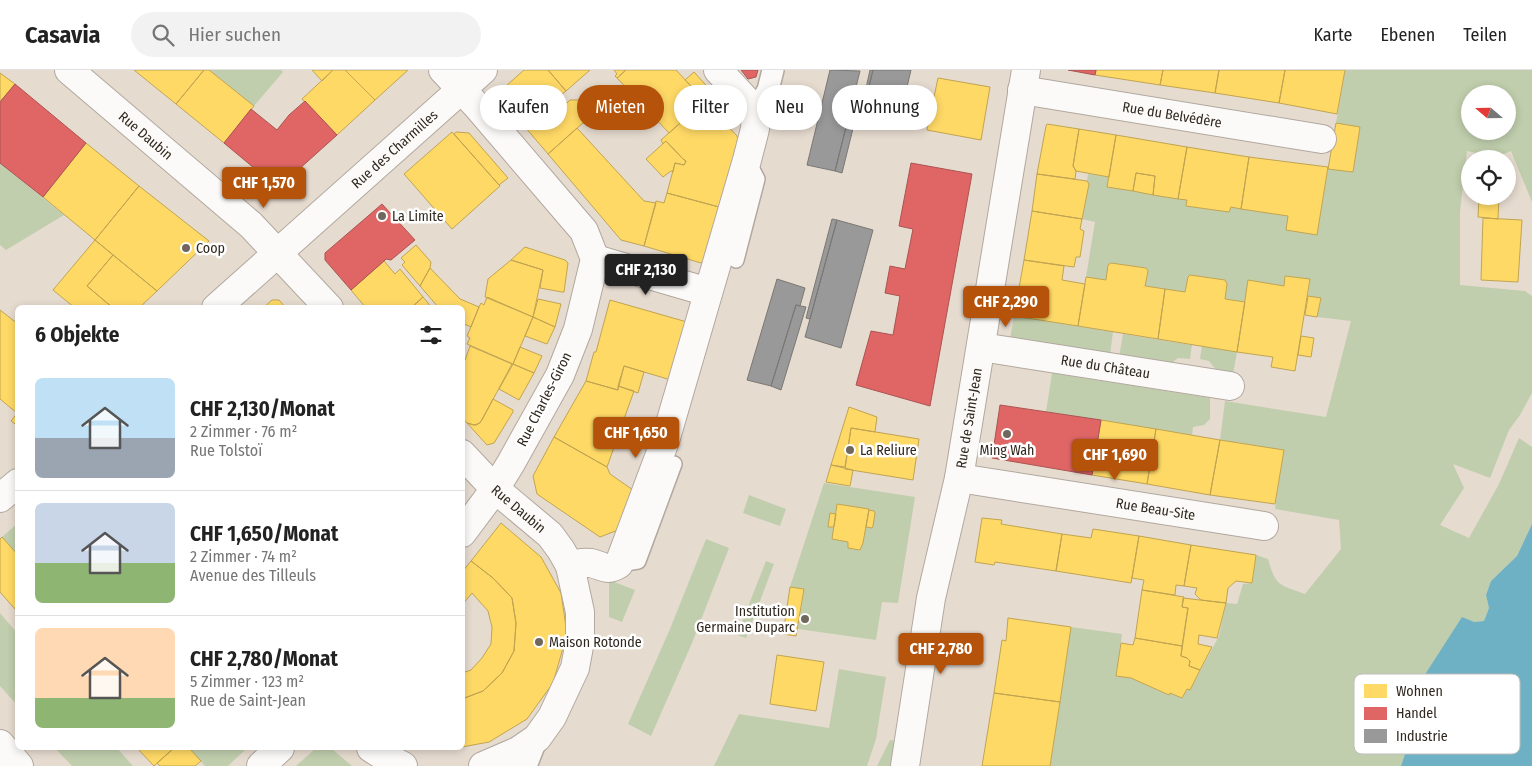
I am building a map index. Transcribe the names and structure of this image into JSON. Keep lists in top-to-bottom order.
{
  "streets": {
    "street": [
      "Rue du Belvédère",
      "Rue Daubin",
      "Rue des Charmilles",
      "Rue du Château",
      "Rue Charles-Giron",
      "Rue de Saint-Jean",
      "Rue Beau-Site"
    ]
  },
  "crossings": [
    ["Rue du Belvédère", "Rue de Saint-Jean"],
    ["Rue Daubin", "Rue des Charmilles"],
    ["Rue Daubin", "Rue Charles-Giron"],
    ["Rue du Château", "Rue de Saint-Jean"],
    ["Rue de Saint-Jean", "Rue Beau-Site"]
  ],
  "places": [
    "La Limite",
    "Coop",
    "Ming Wah",
    "La Reliure",
    "Institution Germaine Duparc",
    "Maison Rotonde"
  ],
  "legend": ["Wohnen", "Handel", "Industrie"],
  "north": "left",
  "page": {
    "header": "Casavia",
    "search": "Hier suchen",
    "nav": ["Karte", "Ebenen", "Teilen"],
    "chip": [
      "Kaufen",
      "Mieten",
      "Filter",
      "Neu",
      "Wohnung"
    ],
    "price": [
      "CHF 1,570",
      "CHF 2,130",
      "CHF 2,290",
      "CHF 1,650",
      "CHF 1,690",
      "CHF 2,780"
    ],
    "heading": "6 Objekte",
    "list": [
      {
        "name": "CHF 2,130/Monat",
        "note": "2 Zimmer · 76 m² · Rue Tolstoï"
      },
      {
        "name": "CHF 1,650/Monat",
        "note": "2 Zimmer · 74 m² · Avenue des Tilleuls"
      },
      {
        "name": "CHF 2,780/Monat",
        "note": "5 Zimmer · 123 m² · Rue de Saint-Jean"
      }
    ]
  }
}
